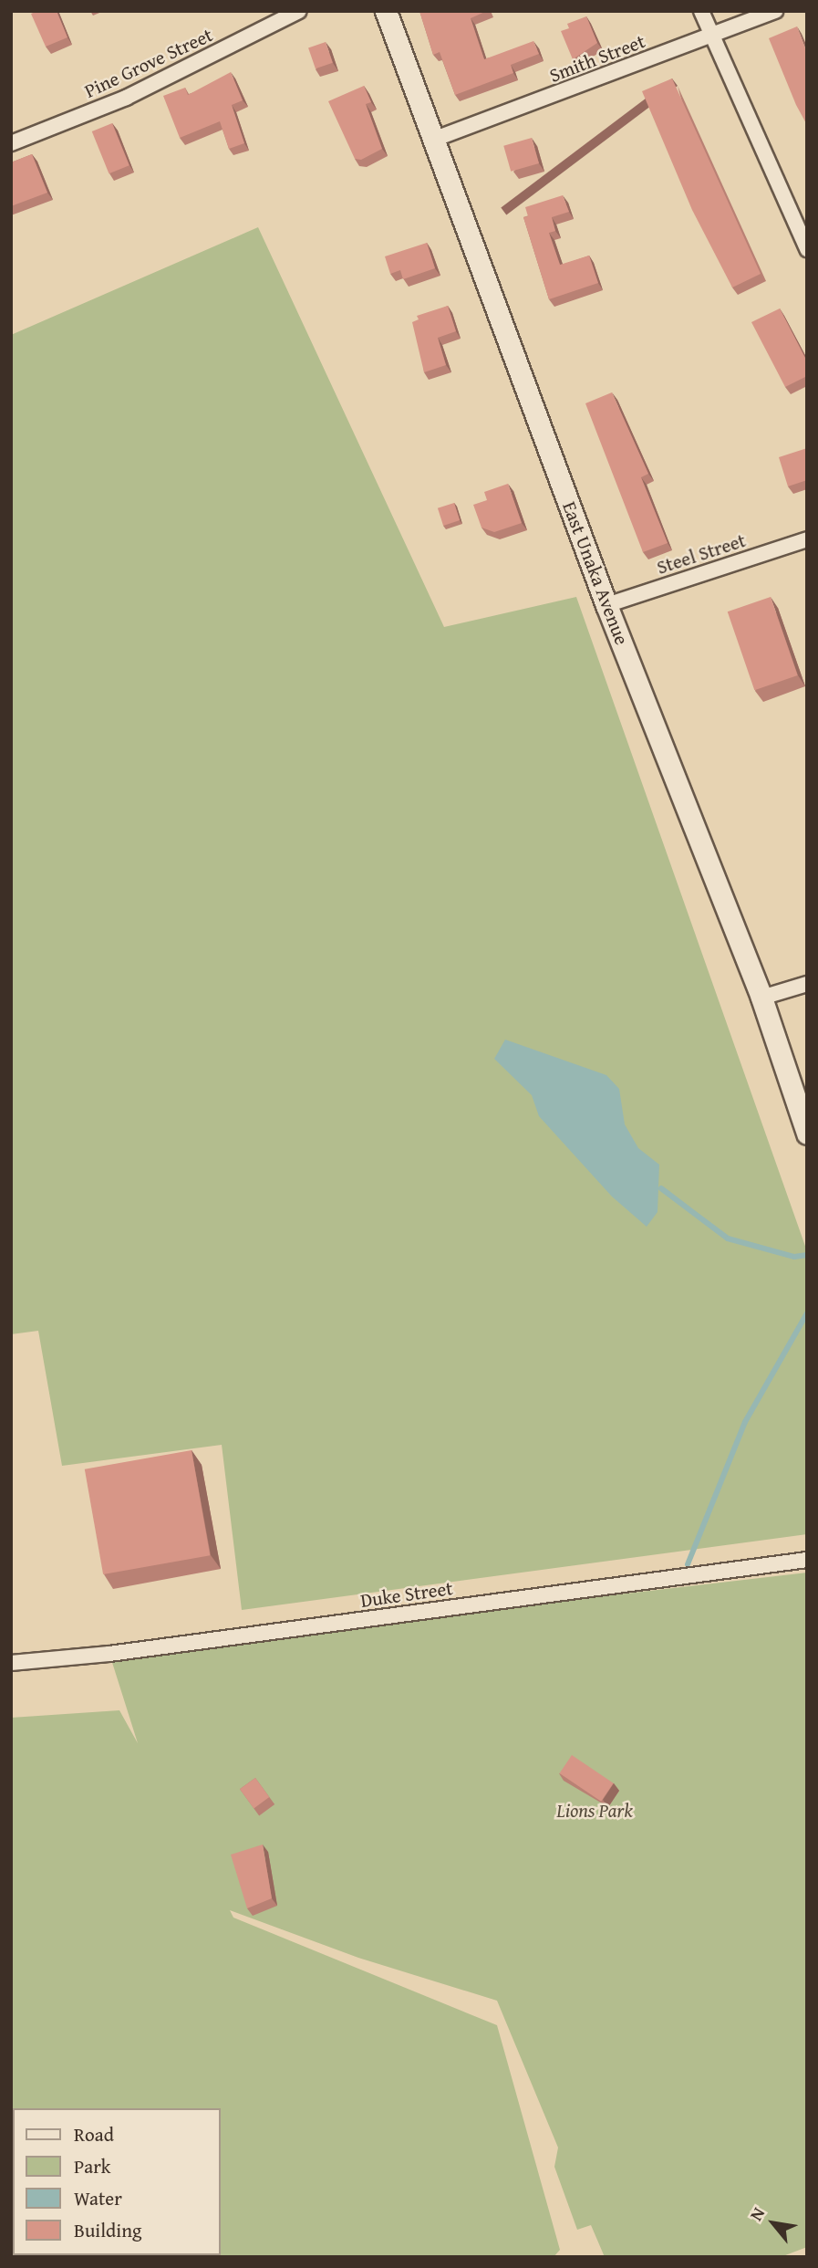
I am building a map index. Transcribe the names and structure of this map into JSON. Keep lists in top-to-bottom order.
{
  "streets": {
    "main road": ["East Unaka Avenue"],
    "street": [
      "Smith Street",
      "Pine Grove Street",
      "Steel Street",
      "Duke Street"
    ]
  },
  "crossings": [
    ["Smith Street", "East Unaka Avenue"],
    ["Steel Street", "East Unaka Avenue"]
  ],
  "parks": ["Lions Park"],
  "legend": [
    "Road",
    "Park",
    "Water",
    "Building"
  ],
  "north": "top left"
}
